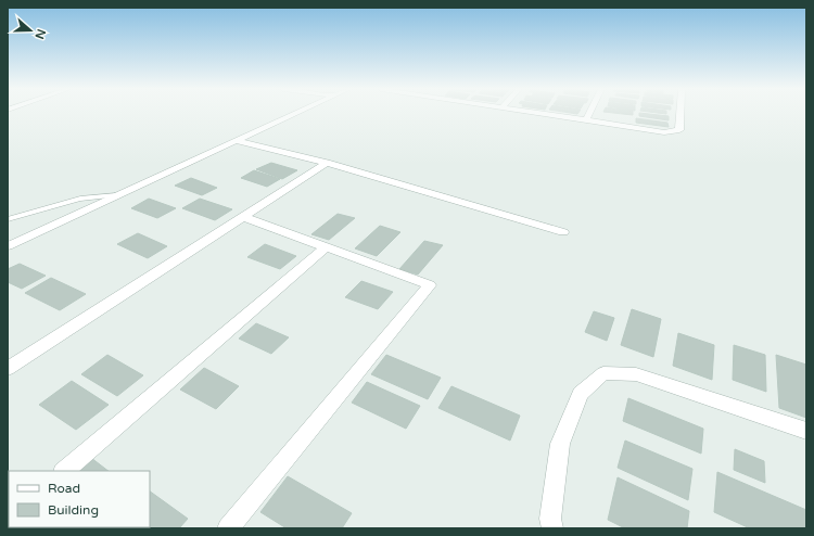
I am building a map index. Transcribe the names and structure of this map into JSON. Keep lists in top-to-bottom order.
{
  "legend": ["Road", "Building"],
  "north": "right"
}
